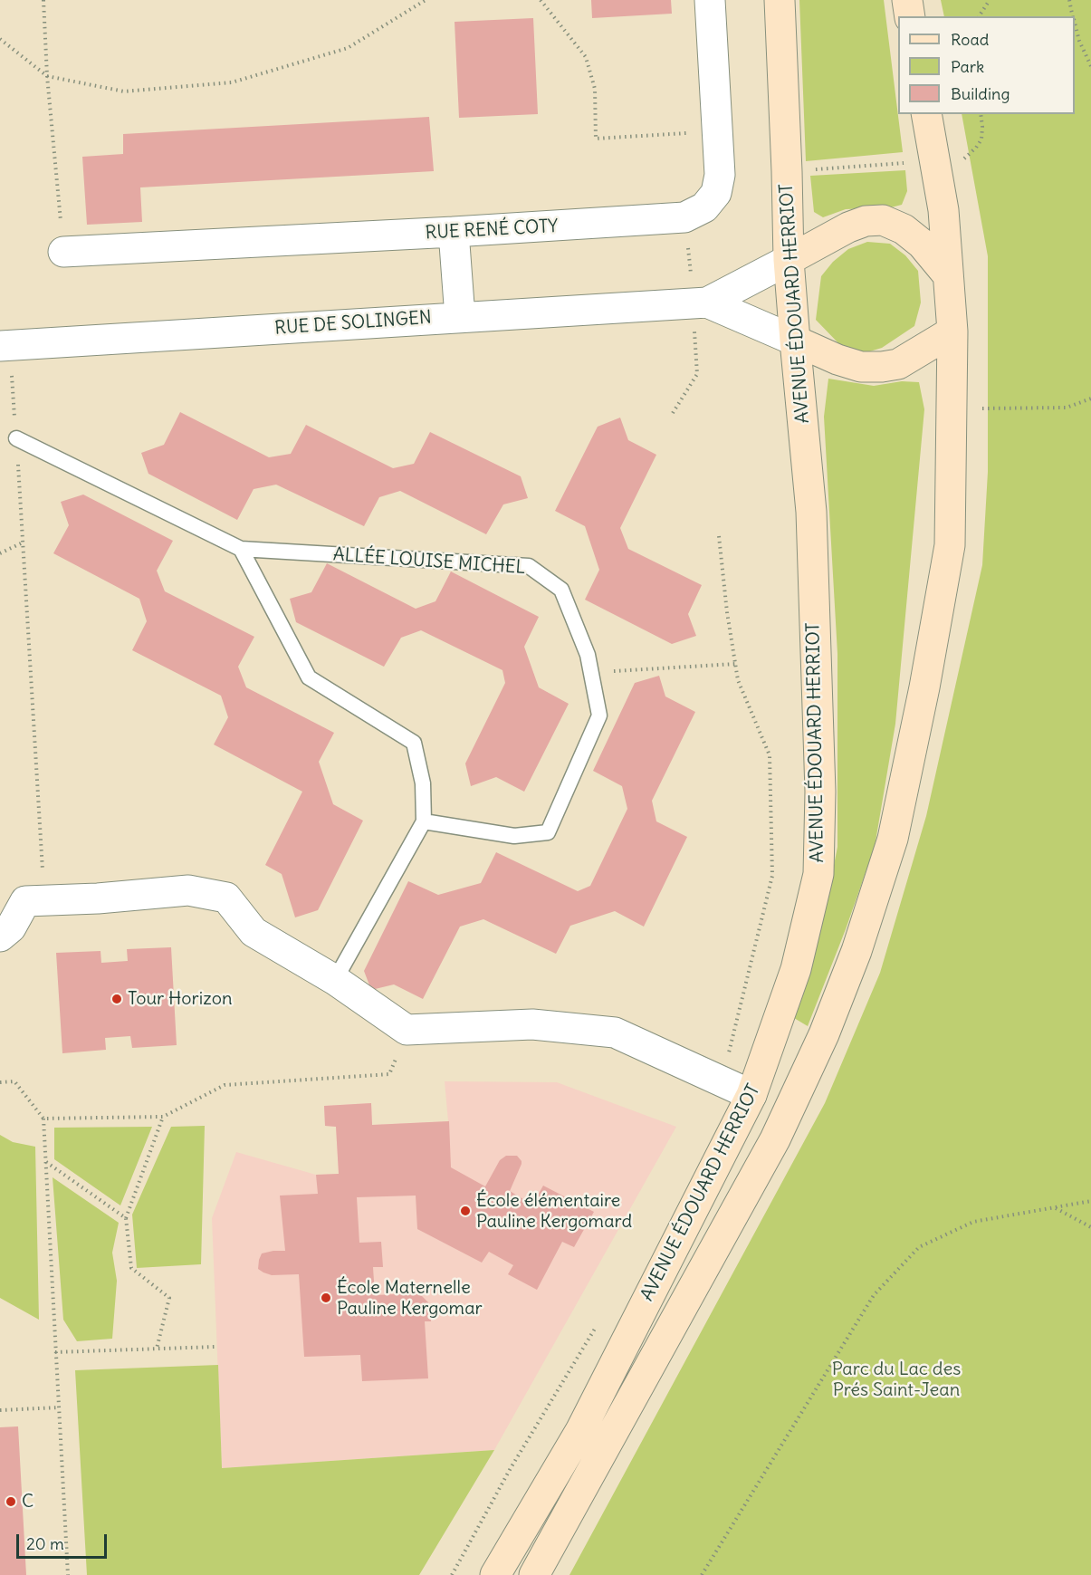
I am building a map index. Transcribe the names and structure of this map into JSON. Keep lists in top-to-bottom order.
{
  "streets": {
    "main road": ["AVENUE ÉDOUARD HERRIOT"],
    "street": ["RUE RENÉ COTY", "RUE DE SOLINGEN"],
    "lane": ["ALLÉE LOUISE MICHEL"]
  },
  "crossings": [
    ["AVENUE ÉDOUARD HERRIOT", "RUE DE SOLINGEN"]
  ],
  "parks": ["Parc du Lac des Prés Saint-Jean"],
  "places": [
    "Tour Horizon",
    "École élémentaire Pauline Kergomard",
    "École Maternelle Pauline Kergomar",
    "C"
  ],
  "legend": ["Road", "Park", "Building"],
  "scale_bar": "20 m"
}
